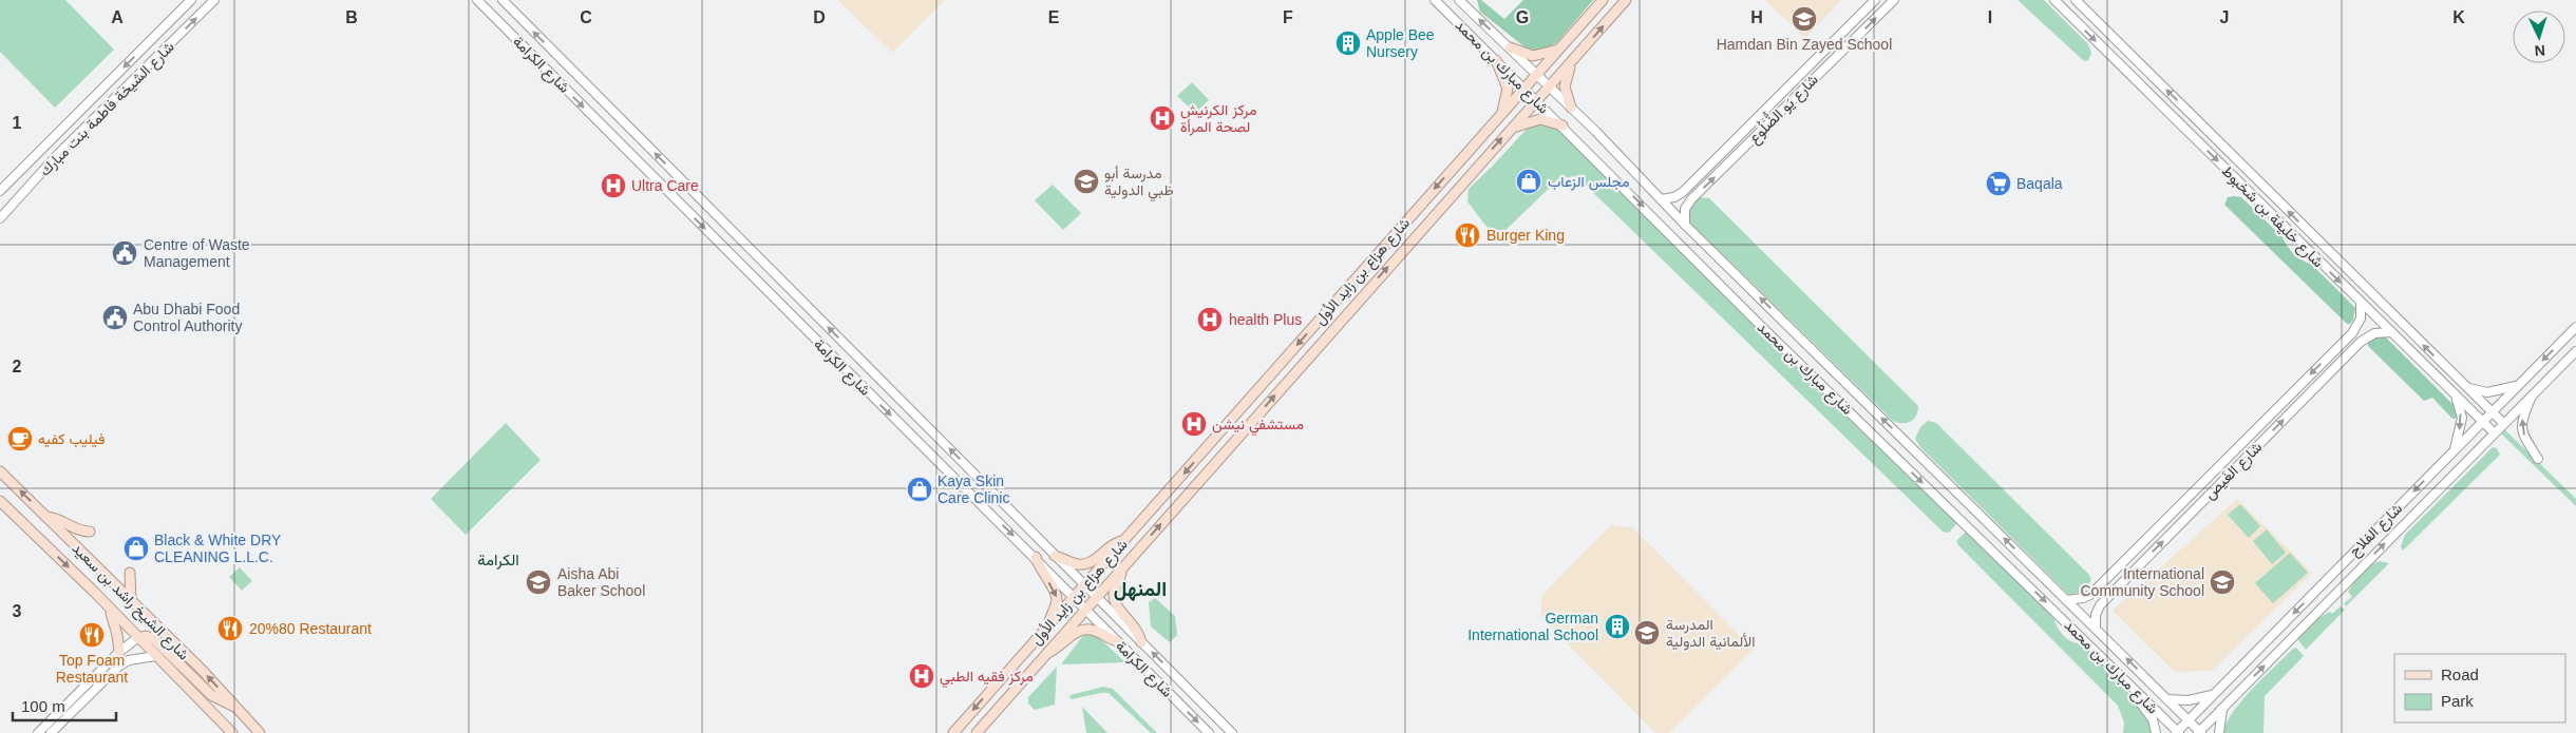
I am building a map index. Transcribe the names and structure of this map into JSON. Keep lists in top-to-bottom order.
{
  "streets": {
    "main road": [
      "شارع الكرامة",
      "شارع مبارك بن محمد",
      "شارع الشيخة فاطمة بنت مبارك",
      "شارع يَو الضُّلُوع",
      "شارع خليفة بن شخبوط",
      "شارع هزاع بن زايد الأول",
      "شارع الغَيص",
      "شارع الفلاح",
      "شارع الشيخ راشد بن سعيد"
    ]
  },
  "crossings": [
    ["شارع الكرامة", "شارع هزاع بن زايد الأول"],
    ["شارع مبارك بن محمد", "شارع يَو الضُّلُوع"],
    ["شارع مبارك بن محمد", "شارع هزاع بن زايد الأول"],
    ["شارع مبارك بن محمد", "شارع الغَيص"],
    ["شارع مبارك بن محمد", "شارع الفلاح"],
    ["شارع خليفة بن شخبوط", "شارع الغَيص"],
    ["شارع خليفة بن شخبوط", "شارع الفلاح"]
  ],
  "districts": ["الكرامة", "المنهل"],
  "places": {
    "school or university": [
      "Hamdan Bin Zayed School",
      "مدرسة أبو ظبي الدولية",
      "Aisha Abi Baker School",
      "International Community School",
      "المدرسة الألمانية الدولية"
    ],
    "building": ["Apple Bee Nursery", "German International School"],
    "hospital": [
      "مركز الكرنيش لصحة المرأة",
      "Ultra Care",
      "health Plus",
      "مستشفي نيشن",
      "مركز فقيه الطبي"
    ],
    "shop": ["مجلس الزعاب", "Kaya Skin Care Clinic", "Black & White DRY CLEANING L.L.C."],
    "supermarket": ["Baqala"],
    "restaurant": ["Burger King", "20%80 Restaurant", "Top Foam Restaurant"],
    "public building": ["Centre of Waste Management", "Abu Dhabi Food Control Authority"],
    "cafe": ["فيليب كفيه"]
  },
  "legend": ["Road", "Park"],
  "scale_bar": "100 m",
  "north": "bottom",
  "grid": {
    "columns": [
      "A",
      "B",
      "C",
      "D",
      "E",
      "F",
      "G",
      "H",
      "I",
      "J",
      "K"
    ],
    "rows": ["1", "2", "3"]
  }
}
